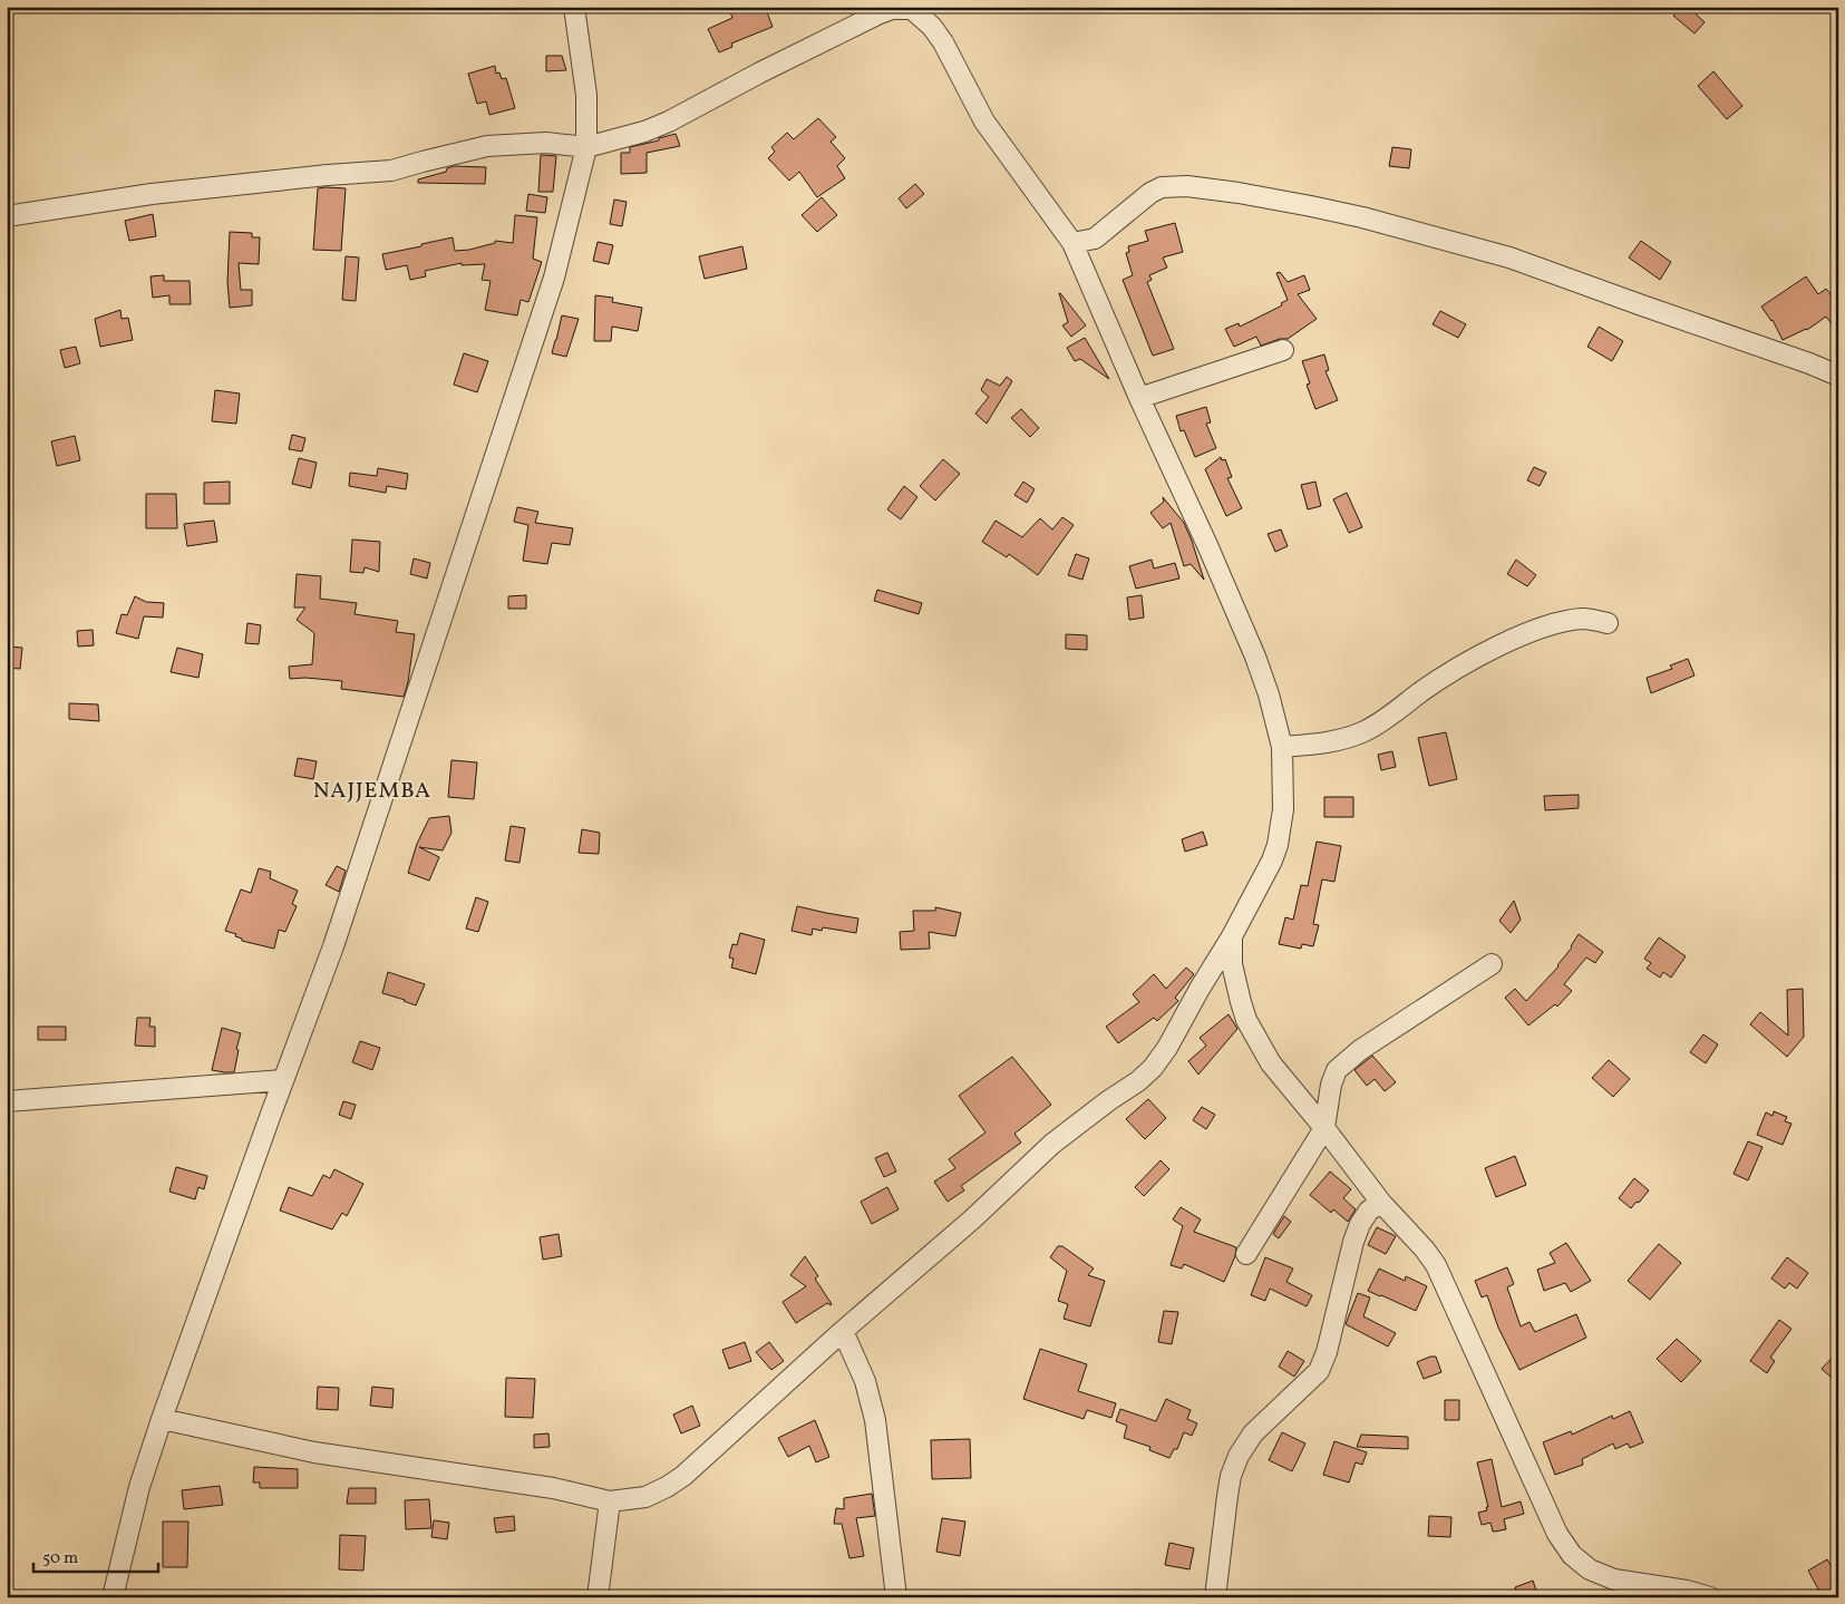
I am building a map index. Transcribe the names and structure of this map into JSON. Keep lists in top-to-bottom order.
{
  "districts": ["NAJJEMBA"],
  "scale_bar": "50 m"
}
